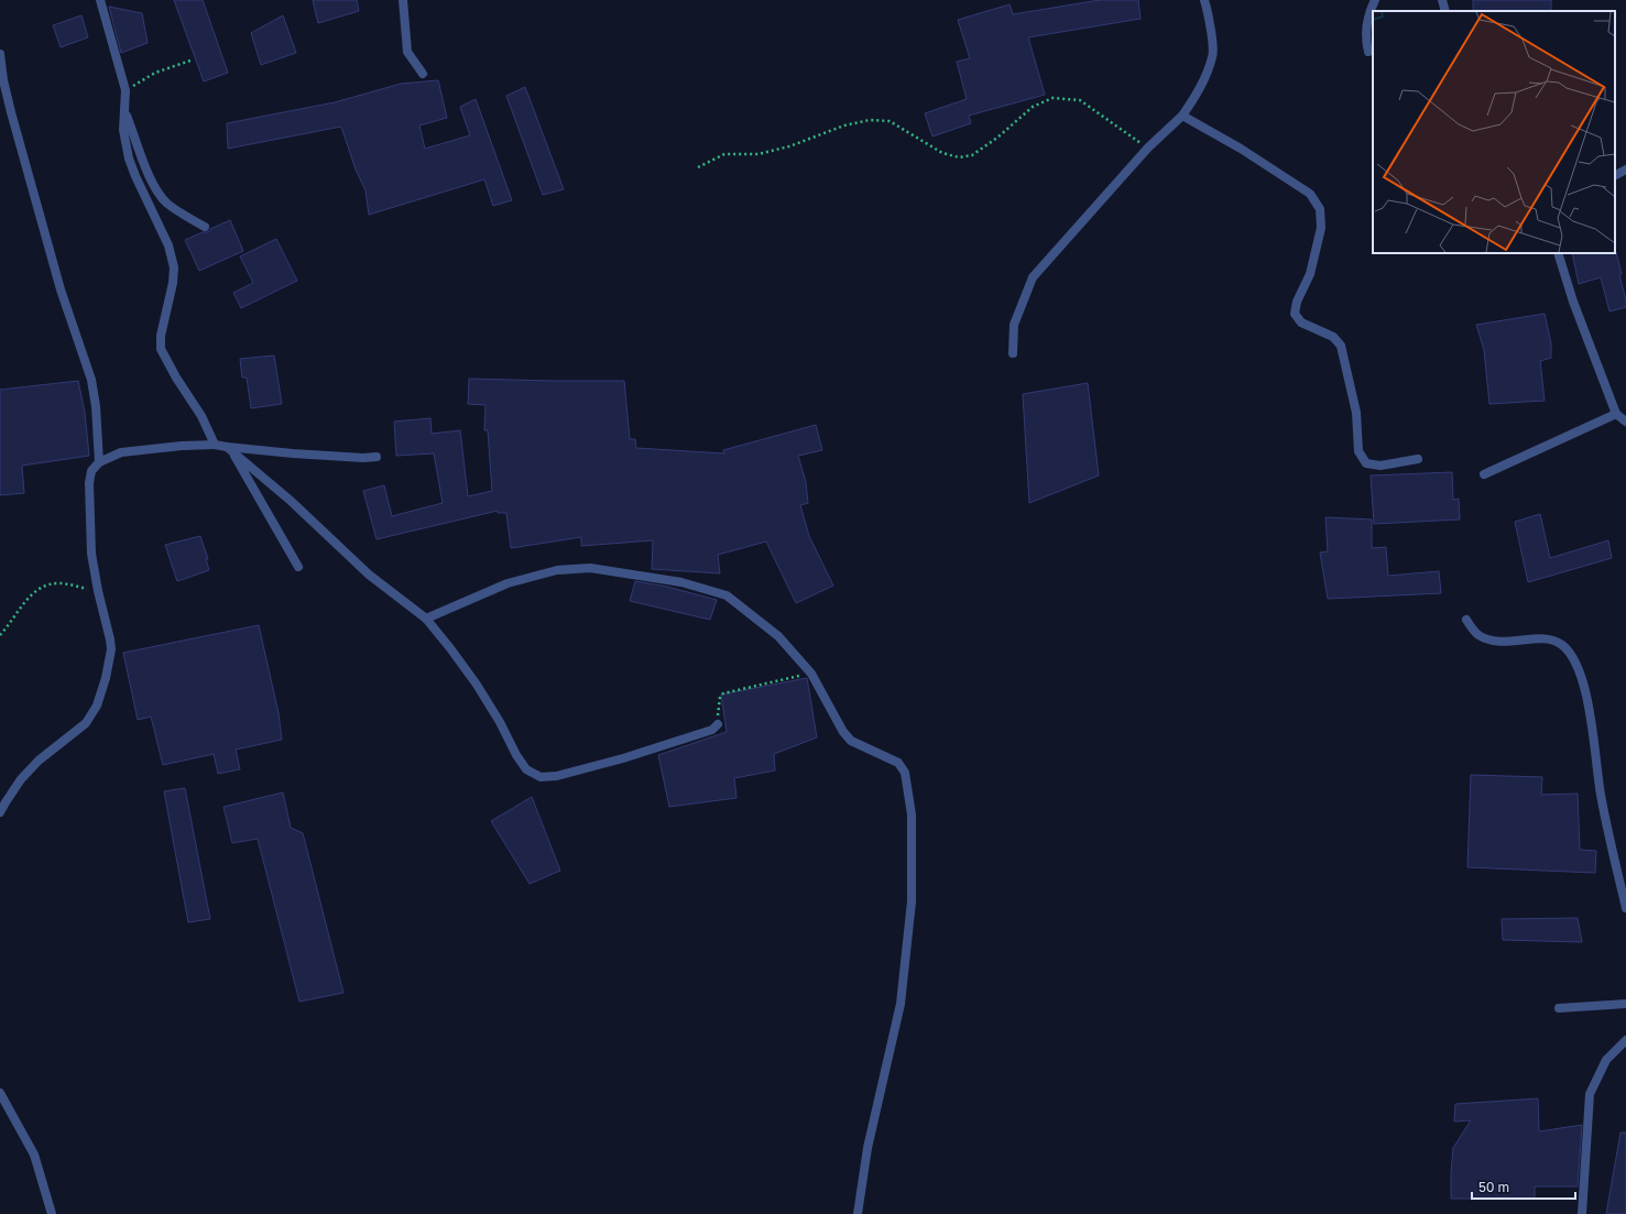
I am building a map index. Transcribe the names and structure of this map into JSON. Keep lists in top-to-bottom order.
{
  "scale_bar": "50 m"
}
